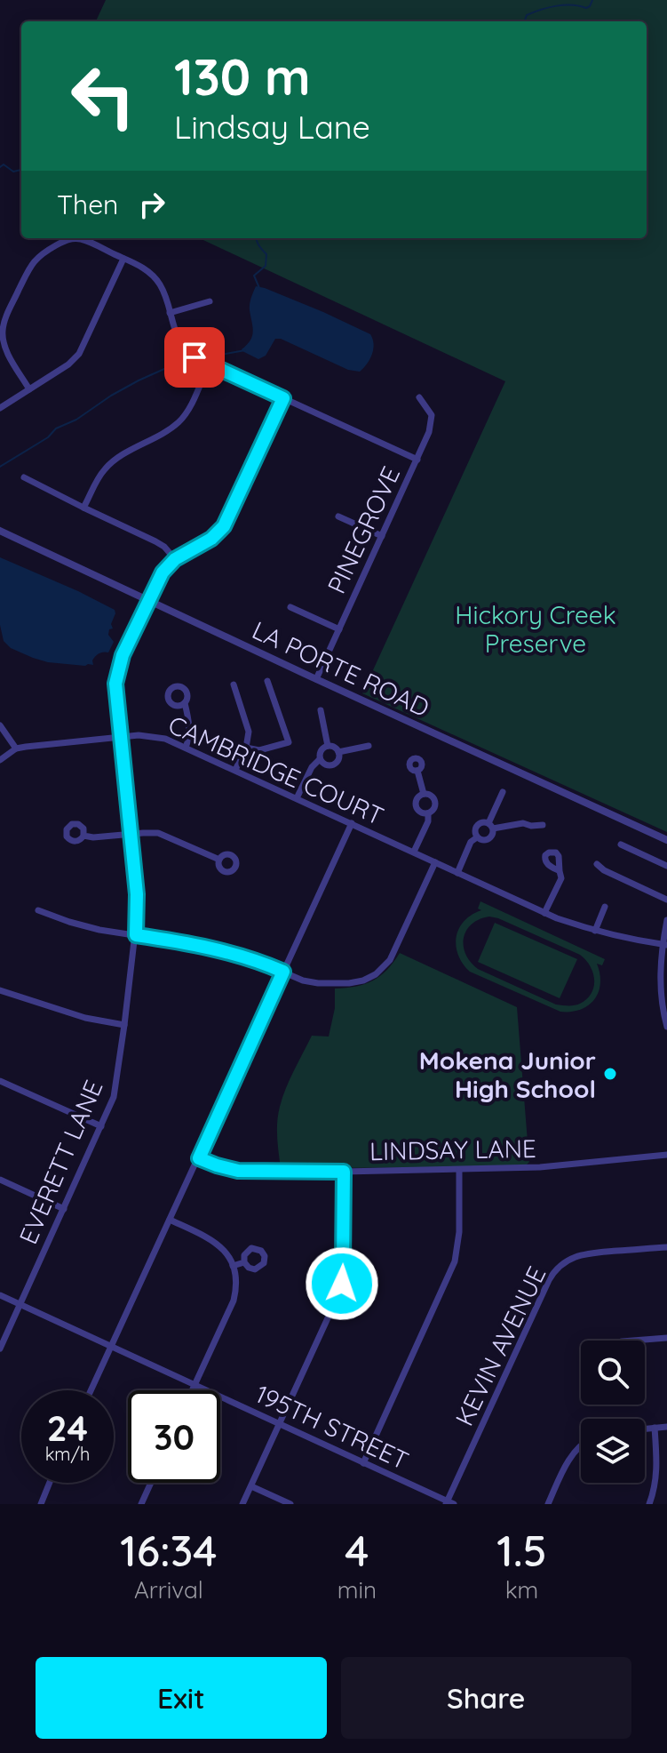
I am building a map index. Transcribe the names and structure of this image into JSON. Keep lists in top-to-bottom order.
{
  "streets": {
    "street": [
      "PINEGROVE",
      "LA PORTE ROAD",
      "CAMBRIDGE COURT",
      "LINDSAY LANE",
      "EVERETT LANE",
      "KEVIN AVENUE",
      "195TH STREET"
    ]
  },
  "crossings": [
    ["PINEGROVE", "LA PORTE ROAD"],
    ["LA PORTE ROAD", "EVERETT LANE"],
    ["CAMBRIDGE COURT", "EVERETT LANE"],
    ["EVERETT LANE", "195TH STREET"],
    ["KEVIN AVENUE", "195TH STREET"]
  ],
  "parks": ["Hickory Creek Preserve"],
  "places": ["Mokena Junior High School"],
  "page": {
    "turn": ["130 m", "Lindsay Lane"],
    "then": "Then",
    "speed": "24 km/h",
    "limit": "30",
    "eta": [
      "16:34",
      "Arrival",
      "4",
      "min",
      "1.5",
      "km"
    ],
    "buttons": ["Exit", "Share"]
  }
}
